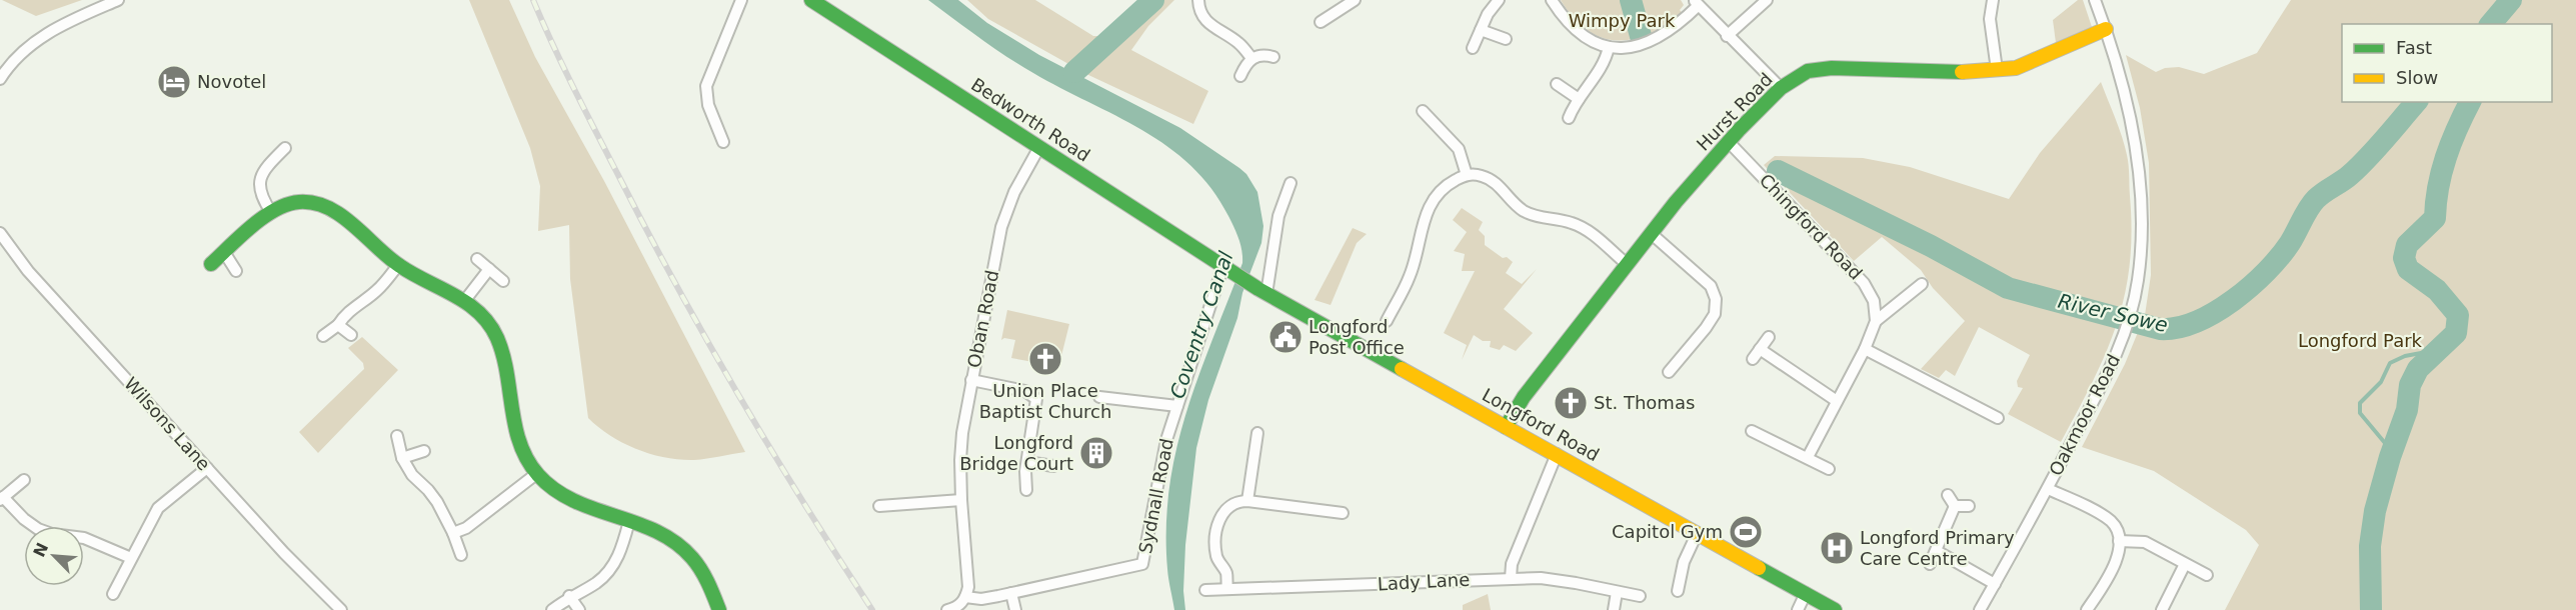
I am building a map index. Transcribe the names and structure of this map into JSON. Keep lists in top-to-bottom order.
{
  "streets": {
    "street": [
      "Hurst Road",
      "Bedworth Road",
      "Chingford Road",
      "Oban Road",
      "Oakmoor Road",
      "Wilsons Lane",
      "Longford Road",
      "Sydnall Road",
      "Lady Lane"
    ]
  },
  "crossings": [
    ["Hurst Road", "Chingford Road"],
    ["Hurst Road", "Oakmoor Road"],
    ["Hurst Road", "Longford Road"],
    ["Bedworth Road", "Oban Road"],
    ["Bedworth Road", "Longford Road"],
    ["Bedworth Road", "Sydnall Road"],
    ["Oban Road", "Sydnall Road"],
    ["Longford Road", "Sydnall Road"]
  ],
  "water": ["River Sowe", "Coventry Canal"],
  "parks": ["Wimpy Park", "Longford Park"],
  "places": {
    "hotel": ["Novotel"],
    "public building": ["Longford Post Office"],
    "church": ["Union Place Baptist Church", "St. Thomas"],
    "building": ["Longford Bridge Court"],
    "sports": ["Capitol Gym"],
    "hospital": ["Longford Primary Care Centre"]
  },
  "legend": ["Fast", "Slow"],
  "north": "top left"
}
